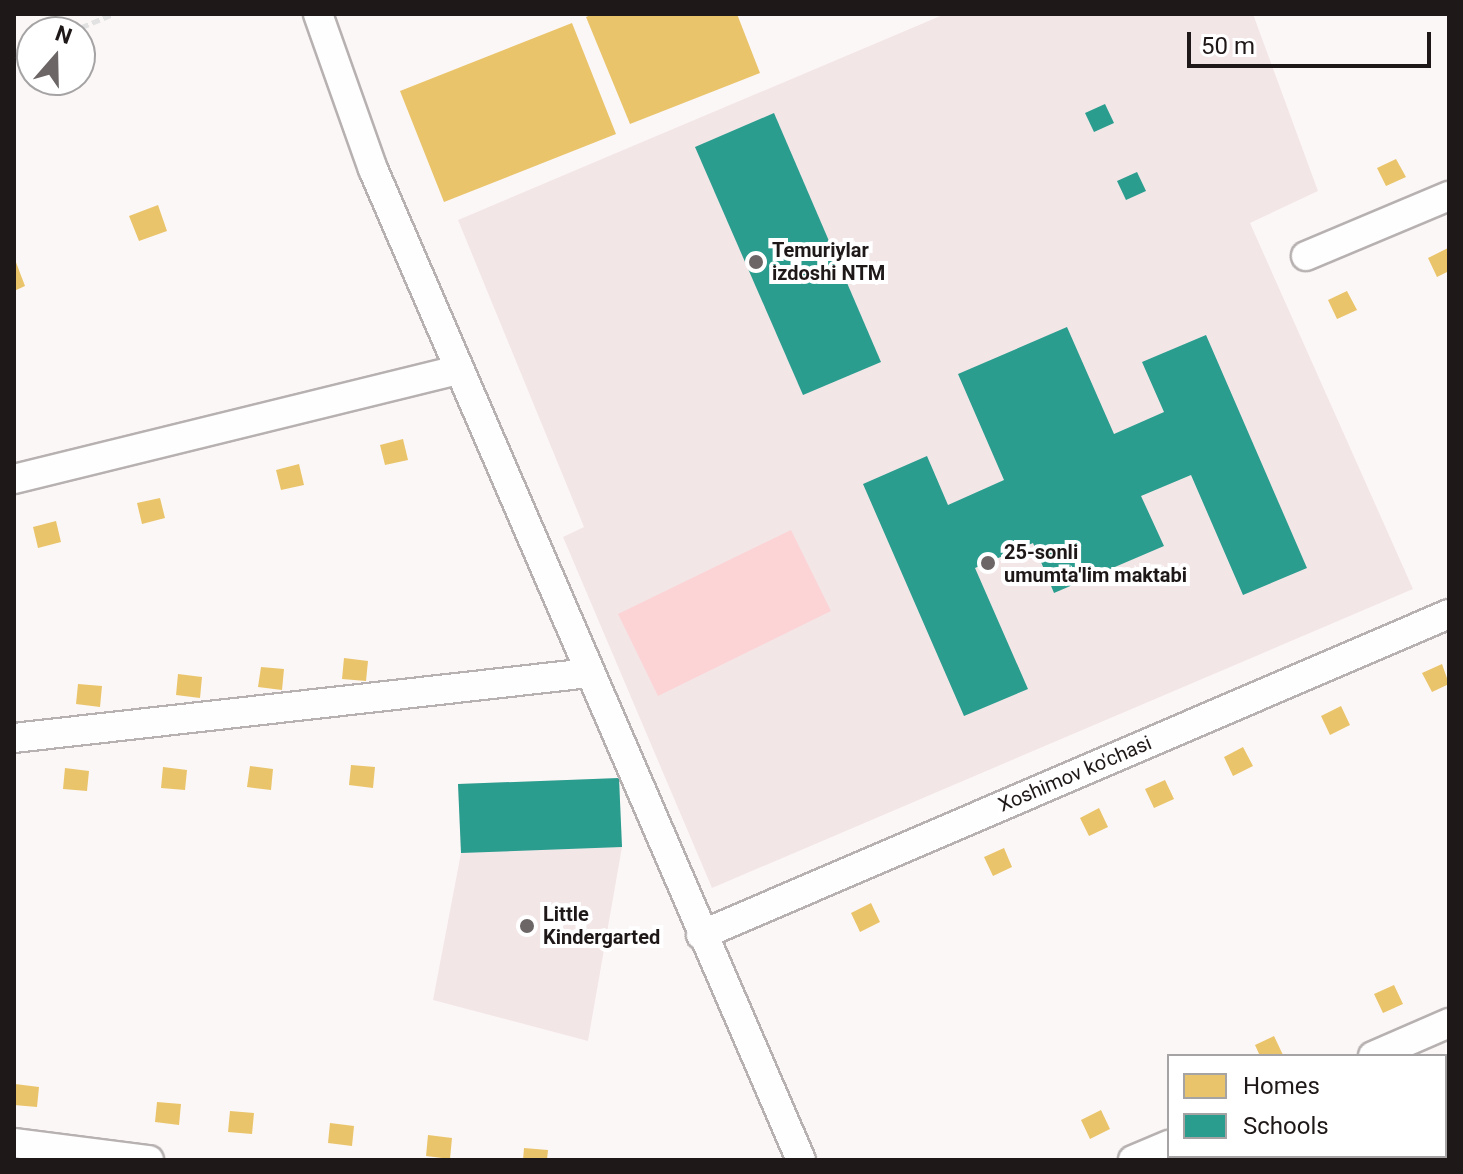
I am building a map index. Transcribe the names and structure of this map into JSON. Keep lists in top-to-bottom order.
{
  "streets": {
    "street": ["Xoshimov ko'chasi"]
  },
  "places": ["Temuriylar izdoshi NTM", "25-sonli umumta'lim maktabi", "Little Kindergarted"],
  "legend": ["Homes", "Schools"],
  "scale_bar": "50 m",
  "north": "top"
}
